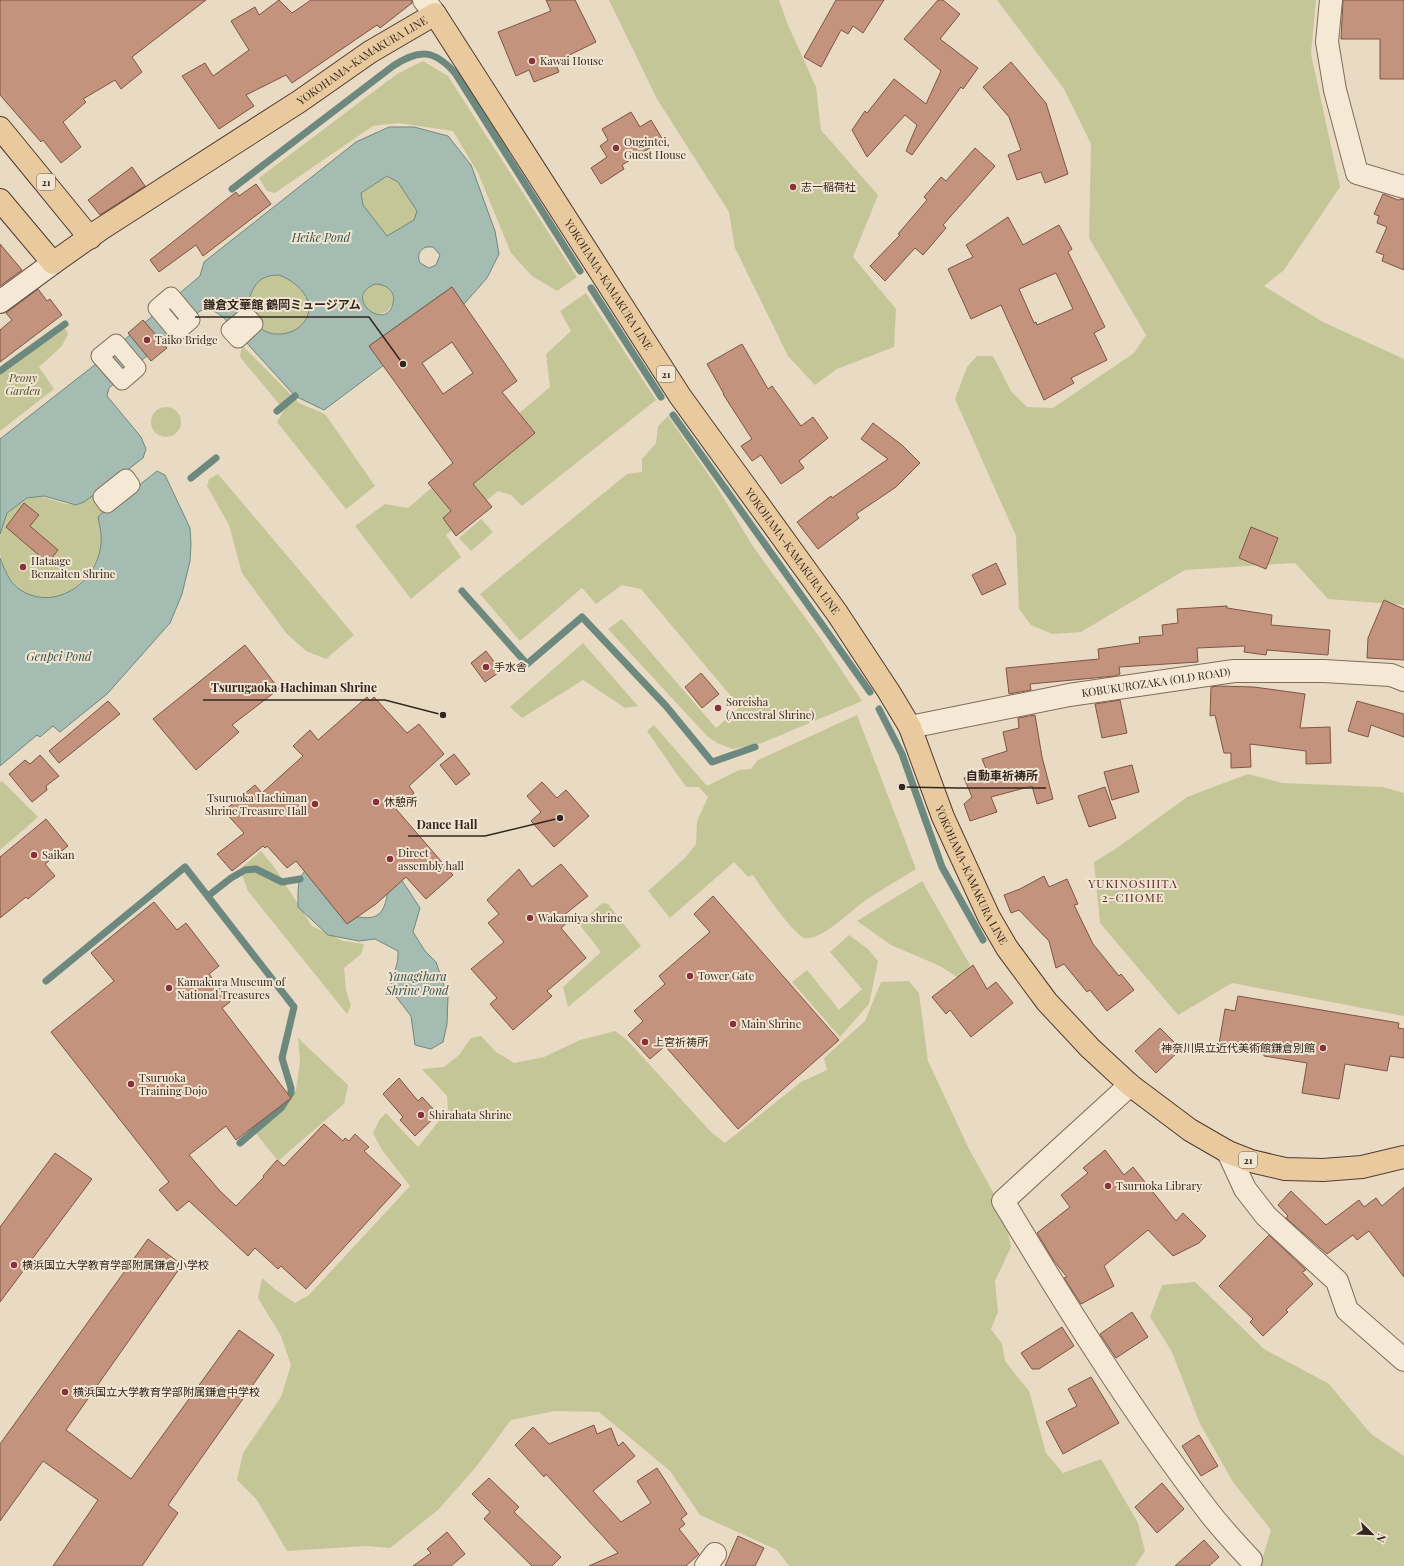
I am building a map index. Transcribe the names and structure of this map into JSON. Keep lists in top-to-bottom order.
{
  "streets": {
    "main road": ["YOKOHAMA-KAMAKURA LINE", "21"],
    "street": ["KOBUKUROZAKA (OLD ROAD)"]
  },
  "crossings": [
    ["YOKOHAMA-KAMAKURA LINE", "21"],
    ["YOKOHAMA-KAMAKURA LINE", "KOBUKUROZAKA (OLD ROAD)"]
  ],
  "districts": ["YUKINOSHITA 2-CHOME"],
  "water": ["Heike Pond", "Genpei Pond", "Yanagihara Shrine Pond"],
  "parks": ["Peony Garden"],
  "places": [
    "Kawai House",
    "Ougintei, Guest House",
    "志一稲荷社",
    "Taiko Bridge",
    "鎌倉文華館 鶴岡ミュージアム",
    "Hataage Benzaiten Shrine",
    "手水舎",
    "Soreisha (Ancestral Shrine)",
    "Tsurugaoka Hachiman Shrine",
    "自動車祈祷所",
    "休憩所",
    "Tsuruoka Hachiman Shrine Treasure Hall",
    "Dance Hall",
    "Saikan",
    "Direct assembly hall",
    "Wakamiya shrine",
    "Tower Gate",
    "Kamakura Museum of National Treasures",
    "Main Shrine",
    "上宮祈祷所",
    "神奈川県立近代美術館鎌倉別館",
    "Tsuruoka Training Dojo",
    "Shirahata Shrine",
    "Tsuruoka Library",
    "横浜国立大学教育学部附属鎌倉小学校",
    "横浜国立大学教育学部附属鎌倉中学校"
  ],
  "north": "bottom right"
}
